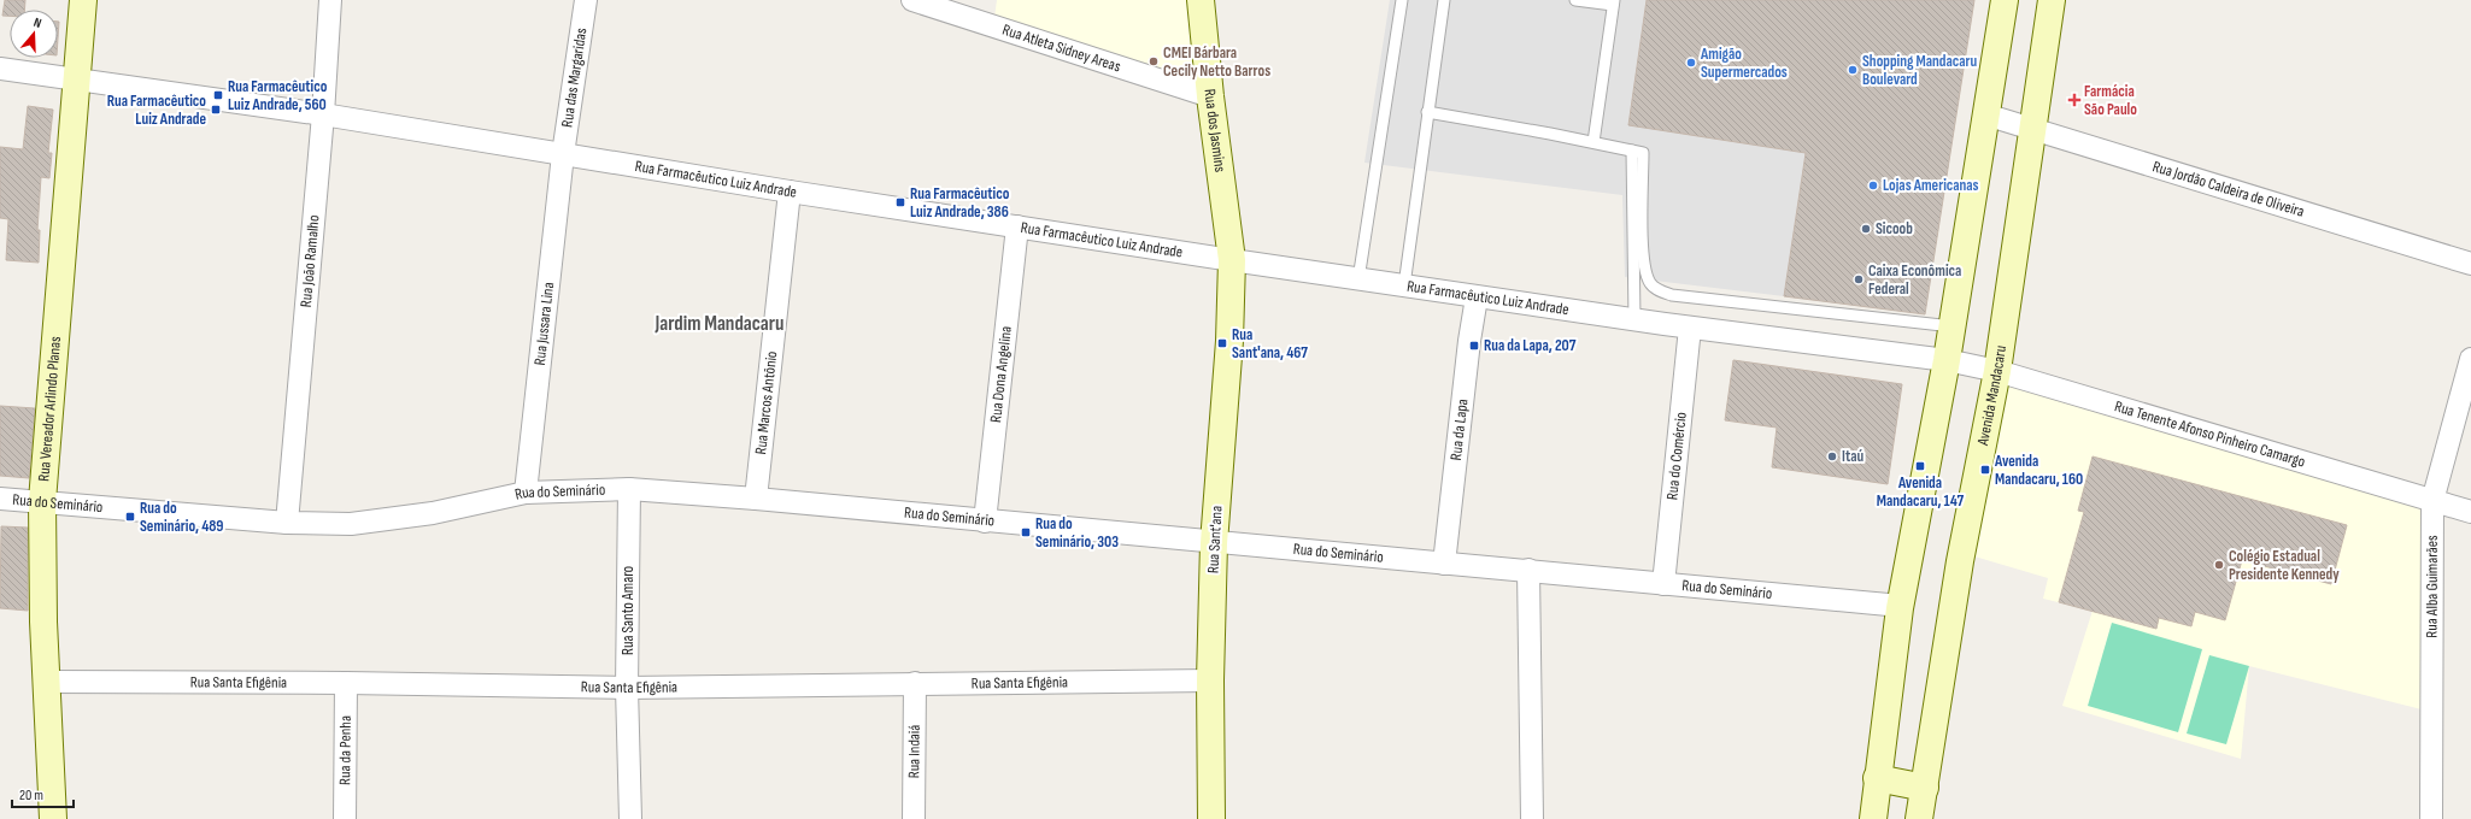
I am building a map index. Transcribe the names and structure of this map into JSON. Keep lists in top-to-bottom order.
{
  "streets": {
    "main road": [
      "Rua dos Jasmins",
      "Avenida Mandacaru",
      "Rua Vereador Arlindo Planas",
      "Rua Sant'ana"
    ],
    "street": [
      "Rua Atleta Sidney Areas",
      "Rua das Margaridas",
      "Rua Farmacêutico Luiz Andrade",
      "Rua Jordão Caldeira de Oliveira",
      "Rua João Ramalho",
      "Rua Jussara Lina",
      "Rua Dona Angelina",
      "Rua Marcos Antônio",
      "Rua da Lapa",
      "Rua Tenente Afonso Pinheiro Camargo",
      "Rua do Comércio",
      "Rua do Seminário",
      "Rua Alba Guimarães",
      "Rua Santo Amaro",
      "Rua Santa Efigênia",
      "Rua da Penha",
      "Rua Indaiá"
    ]
  },
  "crossings": [
    ["Rua Atleta Sidney Areas", "Rua dos Jasmins"],
    ["Rua das Margaridas", "Rua Farmacêutico Luiz Andrade"],
    ["Rua das Margaridas", "Rua Jussara Lina"],
    ["Rua dos Jasmins", "Rua Farmacêutico Luiz Andrade"],
    ["Rua dos Jasmins", "Rua Sant'ana"],
    ["Rua Farmacêutico Luiz Andrade", "Rua João Ramalho"],
    ["Rua Farmacêutico Luiz Andrade", "Rua Jussara Lina"],
    ["Rua Farmacêutico Luiz Andrade", "Rua Dona Angelina"],
    ["Rua Farmacêutico Luiz Andrade", "Rua Marcos Antônio"],
    ["Rua Farmacêutico Luiz Andrade", "Rua Vereador Arlindo Planas"],
    ["Rua Farmacêutico Luiz Andrade", "Rua da Lapa"],
    ["Rua Farmacêutico Luiz Andrade", "Rua Tenente Afonso Pinheiro Camargo"],
    ["Rua Farmacêutico Luiz Andrade", "Rua do Comércio"],
    ["Rua Farmacêutico Luiz Andrade", "Rua Sant'ana"],
    ["Rua Jordão Caldeira de Oliveira", "Avenida Mandacaru"],
    ["Rua João Ramalho", "Rua do Seminário"],
    ["Rua Jussara Lina", "Rua do Seminário"],
    ["Rua Dona Angelina", "Rua do Seminário"],
    ["Avenida Mandacaru", "Rua Tenente Afonso Pinheiro Camargo"],
    ["Rua Marcos Antônio", "Rua do Seminário"],
    ["Rua Vereador Arlindo Planas", "Rua do Seminário"],
    ["Rua Vereador Arlindo Planas", "Rua Santa Efigênia"],
    ["Rua da Lapa", "Rua do Seminário"],
    ["Rua Tenente Afonso Pinheiro Camargo", "Rua Alba Guimarães"],
    ["Rua do Comércio", "Rua do Seminário"],
    ["Rua do Seminário", "Rua Sant'ana"],
    ["Rua do Seminário", "Rua Santo Amaro"],
    ["Rua Sant'ana", "Rua Santa Efigênia"],
    ["Rua Santo Amaro", "Rua Santa Efigênia"],
    ["Rua Santa Efigênia", "Rua da Penha"],
    ["Rua Santa Efigênia", "Rua Indaiá"]
  ],
  "districts": ["Jardim Mandacaru"],
  "places": {
    "other": [
      "CMEI Bárbara Cecily Netto Barros",
      "Amigão Supermercados",
      "Shopping Mandacaru Boulevard",
      "Lojas Americanas",
      "Sicoob",
      "Caixa Econômica Federal",
      "Itaú",
      "Colégio Estadual Presidente Kennedy"
    ],
    "transit": [
      "Rua Farmacêutico Luiz Andrade, 560",
      "Rua Farmacêutico Luiz Andrade",
      "Rua Farmacêutico Luiz Andrade, 386",
      "Rua Sant'ana, 467",
      "Rua da Lapa, 207",
      "Avenida Mandacaru, 147",
      "Avenida Mandacaru, 160",
      "Rua do Seminário, 489",
      "Rua do Seminário, 303"
    ],
    "health": ["Farmácia São Paulo"]
  },
  "scale_bar": "20 m",
  "north": "top"
}
